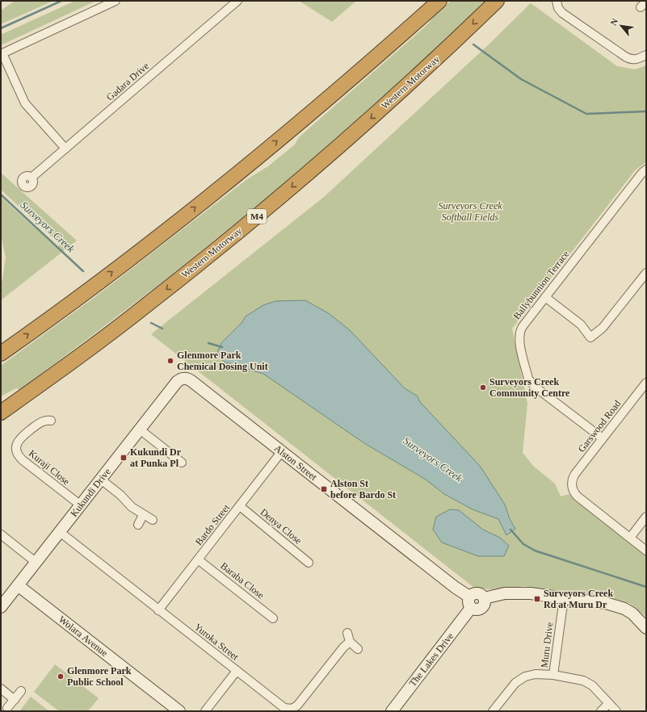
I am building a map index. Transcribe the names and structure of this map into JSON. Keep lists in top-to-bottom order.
{
  "streets": {
    "highway": ["Western Motorway", "M4"],
    "street": [
      "Gadara Drive",
      "Ballybunnion Terrace",
      "Garswood Road",
      "Alston Street",
      "Kuraji Close",
      "Kukundi Drive",
      "Bardo Street",
      "Denya Close",
      "Baraba Close",
      "Wolara Avenue",
      "Yuroka Street",
      "Muru Drive",
      "The Lakes Drive"
    ]
  },
  "crossings": [
    ["Ballybunnion Terrace", "Garswood Road"],
    ["Alston Street", "Kukundi Drive"],
    ["Alston Street", "Bardo Street"],
    ["Alston Street", "The Lakes Drive"],
    ["Kuraji Close", "Kukundi Drive"],
    ["Kukundi Drive", "Wolara Avenue"],
    ["Kukundi Drive", "Yuroka Street"],
    ["Bardo Street", "Denya Close"],
    ["Bardo Street", "Baraba Close"],
    ["Bardo Street", "Yuroka Street"]
  ],
  "water": ["Surveyors Creek"],
  "parks": ["Surveyors Creek Softball Fields"],
  "places": {
    "other": ["Glenmore Park Chemical Dosing Unit", "Surveyors Creek Community Centre", "Glenmore Park Public School"],
    "transit": ["Kukundi Dr at Punka Pl", "Alston St before Bardo St", "Surveyors Creek Rd at Muru Dr"]
  },
  "north": "top left"
}
